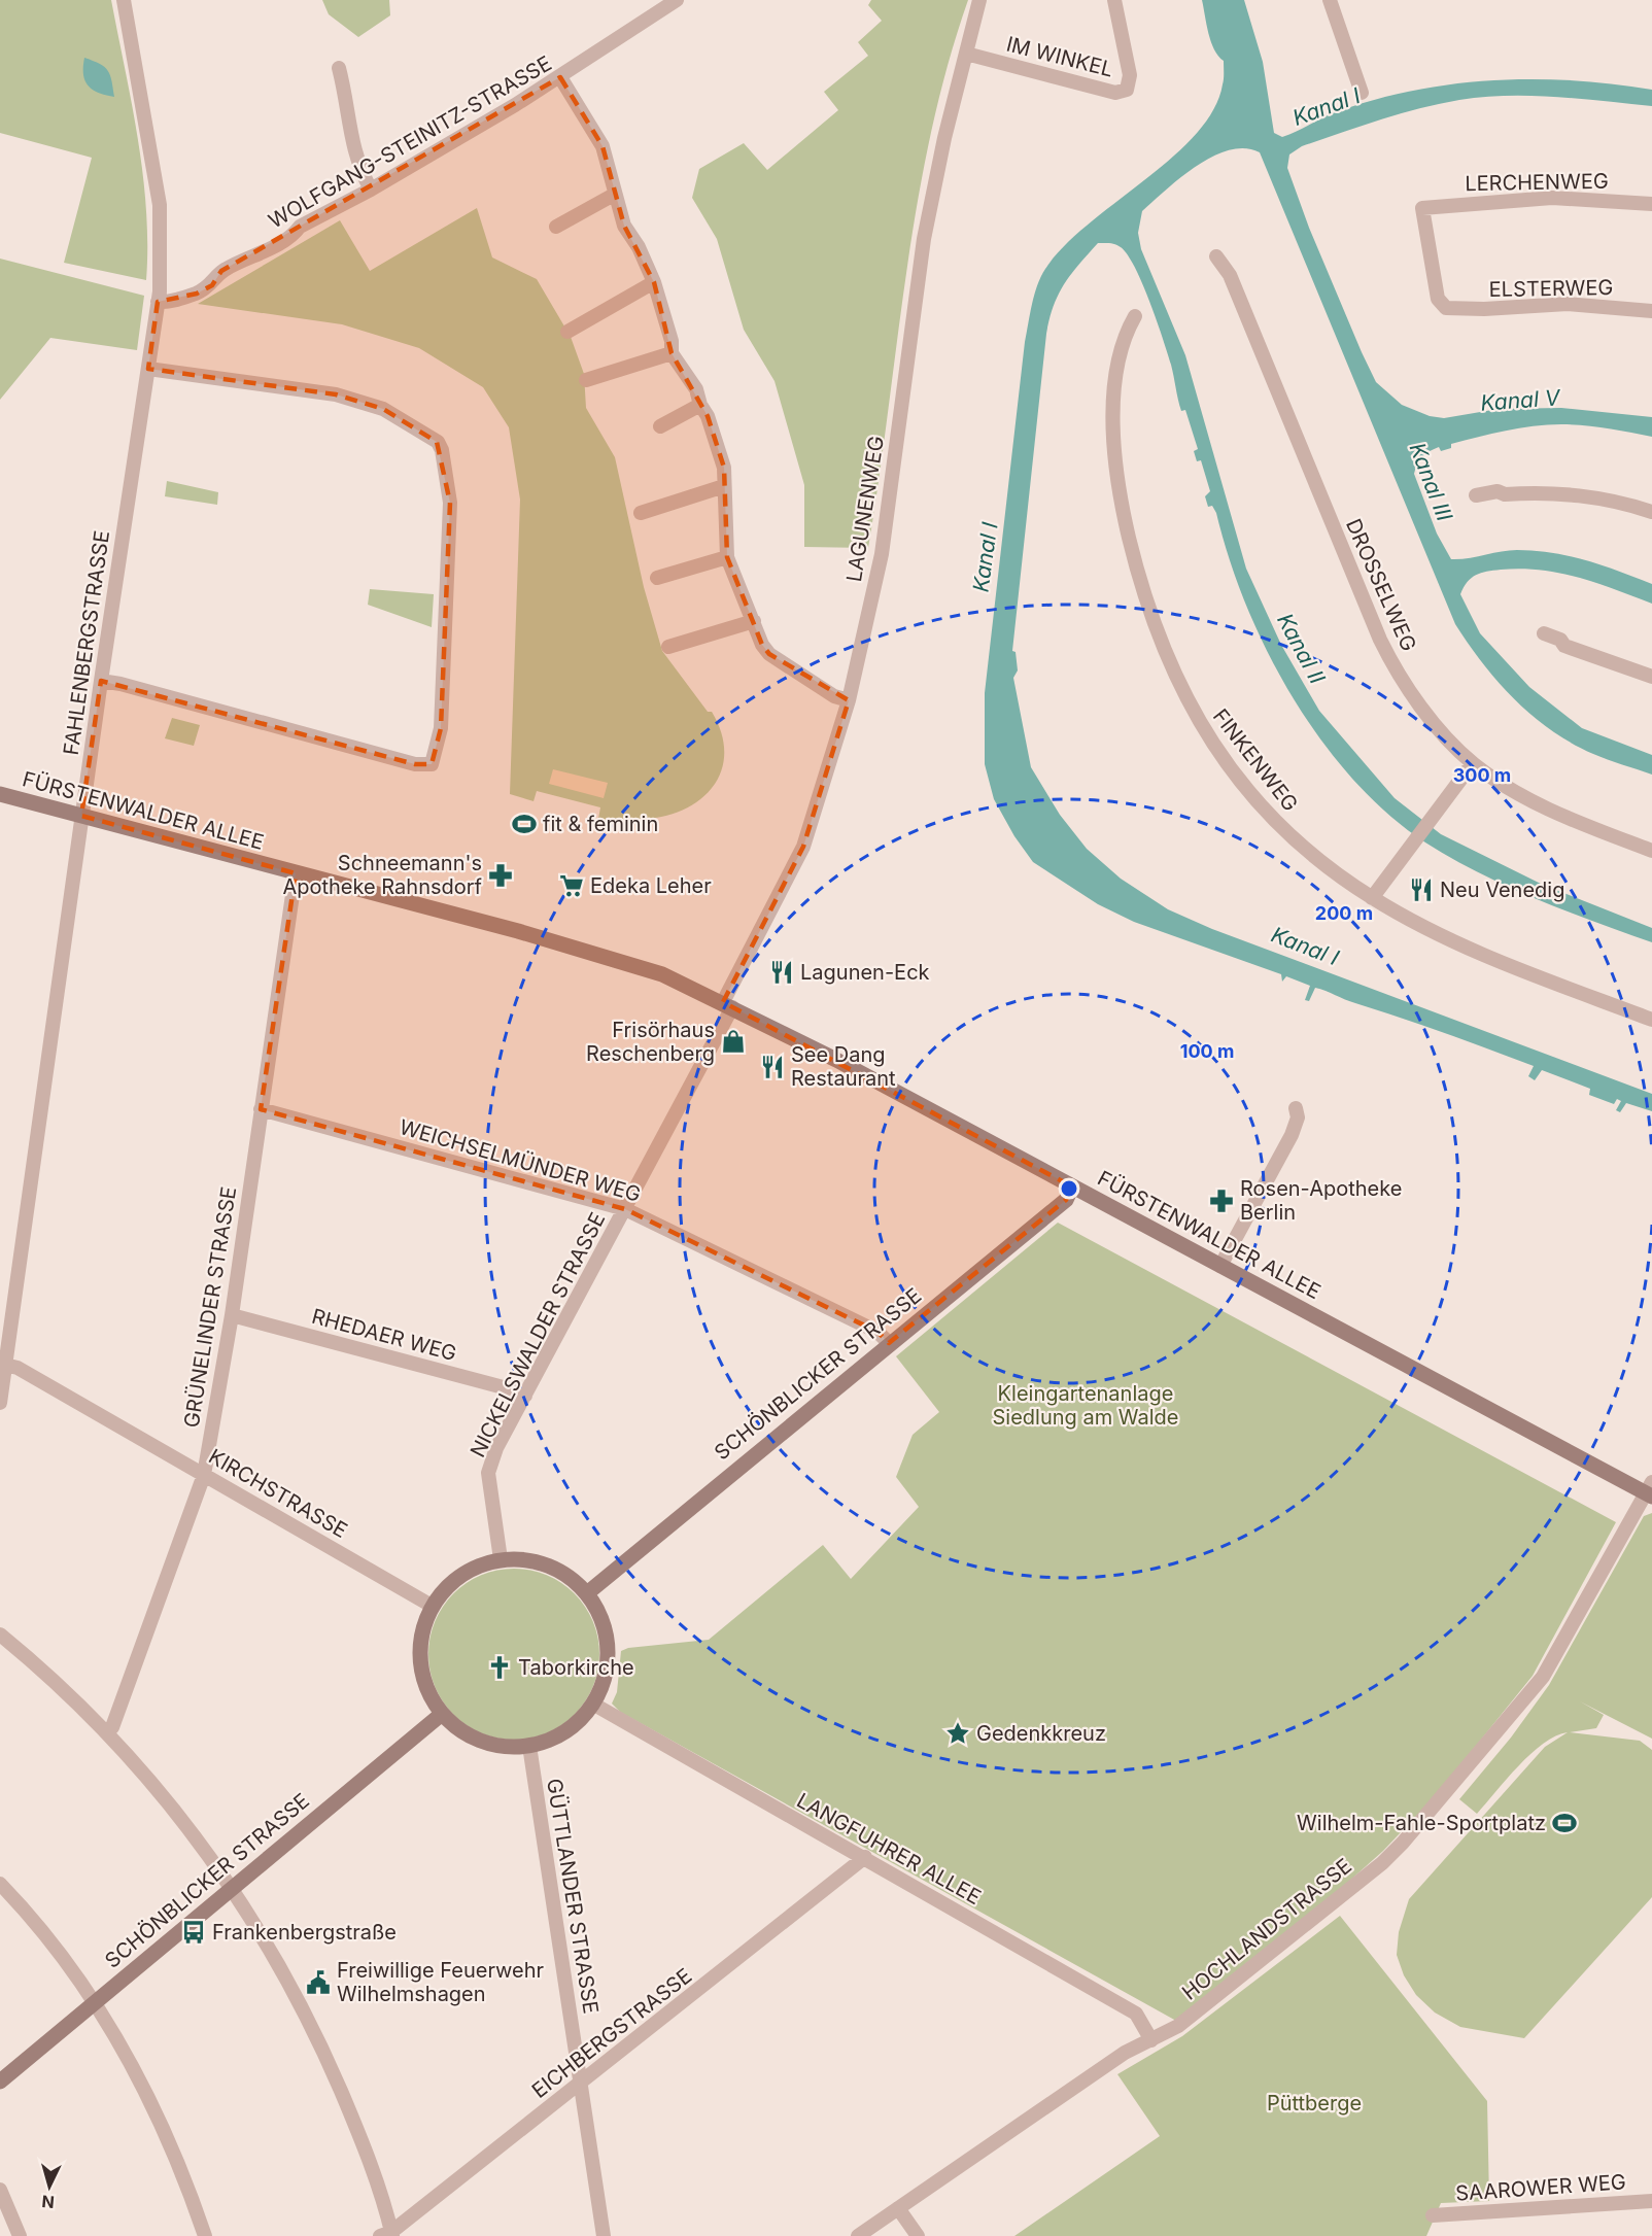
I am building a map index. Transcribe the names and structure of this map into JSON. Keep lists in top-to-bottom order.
{
  "streets": {
    "street": [
      "IM WINKEL",
      "WOLFGANG-STEINITZ-STRASSE",
      "LERCHENWEG",
      "ELSTERWEG",
      "LAGUNENWEG",
      "DROSSELWEG",
      "FAHLENBERGSTRASSE",
      "FINKENWEG",
      "FÜRSTENWALDER ALLEE",
      "WEICHSELMÜNDER WEG",
      "GRÜNELINDER STRASSE",
      "RHEDAER WEG",
      "NICKELSWALDER STRASSE",
      "SCHÖNBLICKER STRASSE",
      "KIRCHSTRASSE",
      "LANGFUHRER ALLEE",
      "GÜTTLANDER STRASSE",
      "HOCHLANDSTRASSE",
      "EICHBERGSTRASSE",
      "SAAROWER WEG"
    ]
  },
  "crossings": [
    ["IM WINKEL", "LAGUNENWEG"],
    ["WOLFGANG-STEINITZ-STRASSE", "FAHLENBERGSTRASSE"],
    ["LERCHENWEG", "ELSTERWEG"],
    ["LAGUNENWEG", "FÜRSTENWALDER ALLEE"],
    ["LAGUNENWEG", "NICKELSWALDER STRASSE"],
    ["FAHLENBERGSTRASSE", "FÜRSTENWALDER ALLEE"],
    ["FAHLENBERGSTRASSE", "KIRCHSTRASSE"],
    ["FÜRSTENWALDER ALLEE", "GRÜNELINDER STRASSE"],
    ["FÜRSTENWALDER ALLEE", "NICKELSWALDER STRASSE"],
    ["FÜRSTENWALDER ALLEE", "SCHÖNBLICKER STRASSE"],
    ["FÜRSTENWALDER ALLEE", "HOCHLANDSTRASSE"],
    ["WEICHSELMÜNDER WEG", "GRÜNELINDER STRASSE"],
    ["WEICHSELMÜNDER WEG", "NICKELSWALDER STRASSE"],
    ["WEICHSELMÜNDER WEG", "SCHÖNBLICKER STRASSE"],
    ["GRÜNELINDER STRASSE", "RHEDAER WEG"],
    ["GRÜNELINDER STRASSE", "KIRCHSTRASSE"],
    ["RHEDAER WEG", "NICKELSWALDER STRASSE"],
    ["NICKELSWALDER STRASSE", "SCHÖNBLICKER STRASSE"],
    ["NICKELSWALDER STRASSE", "KIRCHSTRASSE"],
    ["NICKELSWALDER STRASSE", "LANGFUHRER ALLEE"],
    ["NICKELSWALDER STRASSE", "GÜTTLANDER STRASSE"],
    ["SCHÖNBLICKER STRASSE", "KIRCHSTRASSE"],
    ["SCHÖNBLICKER STRASSE", "LANGFUHRER ALLEE"],
    ["SCHÖNBLICKER STRASSE", "GÜTTLANDER STRASSE"],
    ["KIRCHSTRASSE", "LANGFUHRER ALLEE"],
    ["KIRCHSTRASSE", "GÜTTLANDER STRASSE"],
    ["LANGFUHRER ALLEE", "GÜTTLANDER STRASSE"],
    ["LANGFUHRER ALLEE", "HOCHLANDSTRASSE"],
    ["LANGFUHRER ALLEE", "EICHBERGSTRASSE"],
    ["GÜTTLANDER STRASSE", "EICHBERGSTRASSE"]
  ],
  "water": [
    "Kanal I",
    "Kanal V",
    "Kanal III",
    "Kanal II"
  ],
  "parks": ["Kleingartenanlage Siedlung am Walde", "Püttberge"],
  "places": {
    "sports": ["fit & feminin", "Wilhelm-Fahle-Sportplatz"],
    "pharmacy": ["Schneemann's Apotheke Rahnsdorf", "Rosen-Apotheke Berlin"],
    "supermarket": ["Edeka Leher"],
    "restaurant": ["Neu Venedig", "Lagunen-Eck", "See Dang Restaurant"],
    "shop": ["Frisörhaus Reschenberg"],
    "church": ["Taborkirche"],
    "place": ["Gedenkkreuz"],
    "bus stop": ["Frankenbergstraße"],
    "public building": ["Freiwillige Feuerwehr Wilhelmshagen"]
  },
  "north": "bottom",
  "rings": ["300 m", "200 m", "100 m"]
}
